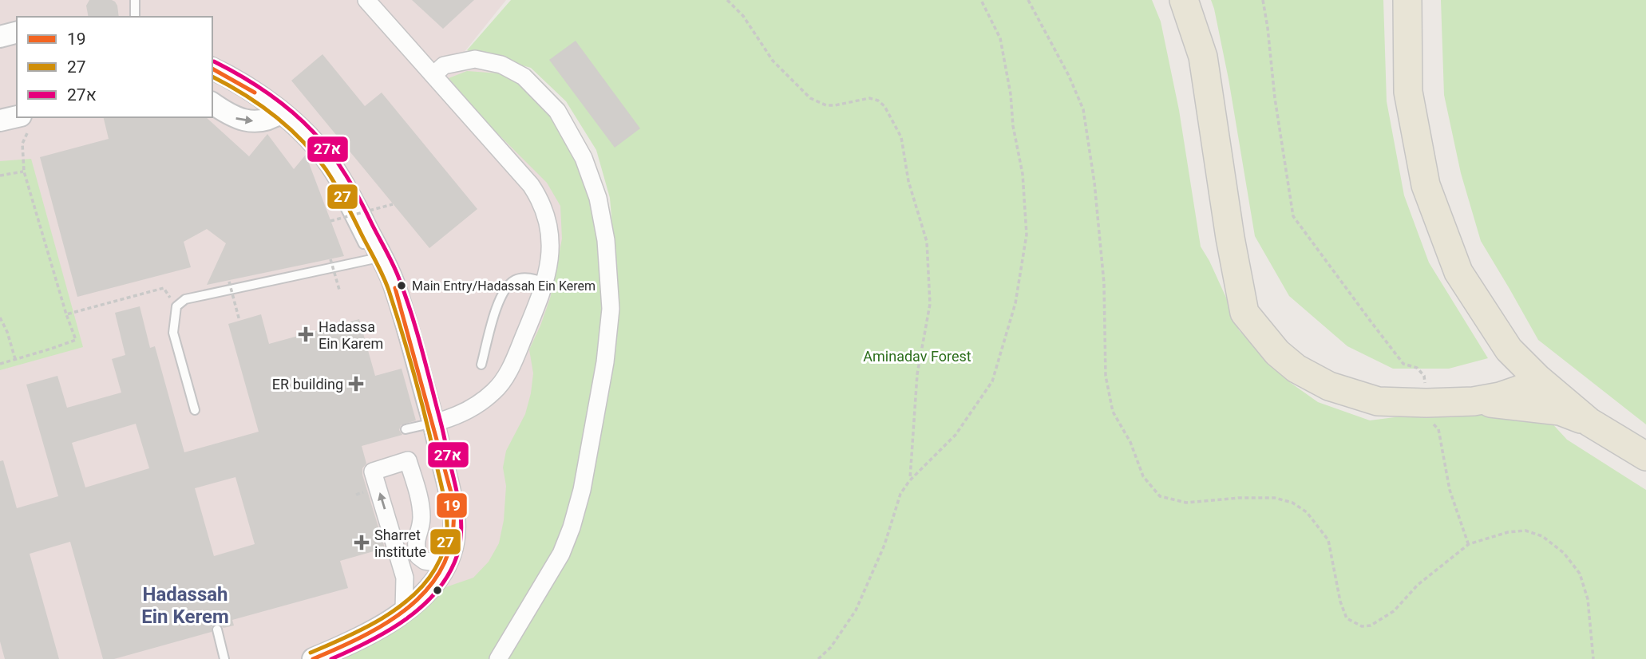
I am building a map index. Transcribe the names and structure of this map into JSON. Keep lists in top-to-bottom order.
{
  "districts": ["Hadassah Ein Kerem"],
  "parks": ["Aminadav Forest"],
  "places": {
    "other": ["Main Entry/Hadassah Ein Kerem"],
    "health": ["Hadassa Ein Karem", "ER building", "Sharret institute"]
  },
  "lines": ["transit line 27א", "transit line 19", "transit line 27"],
  "legend": ["19", "27", "27א"]
}
